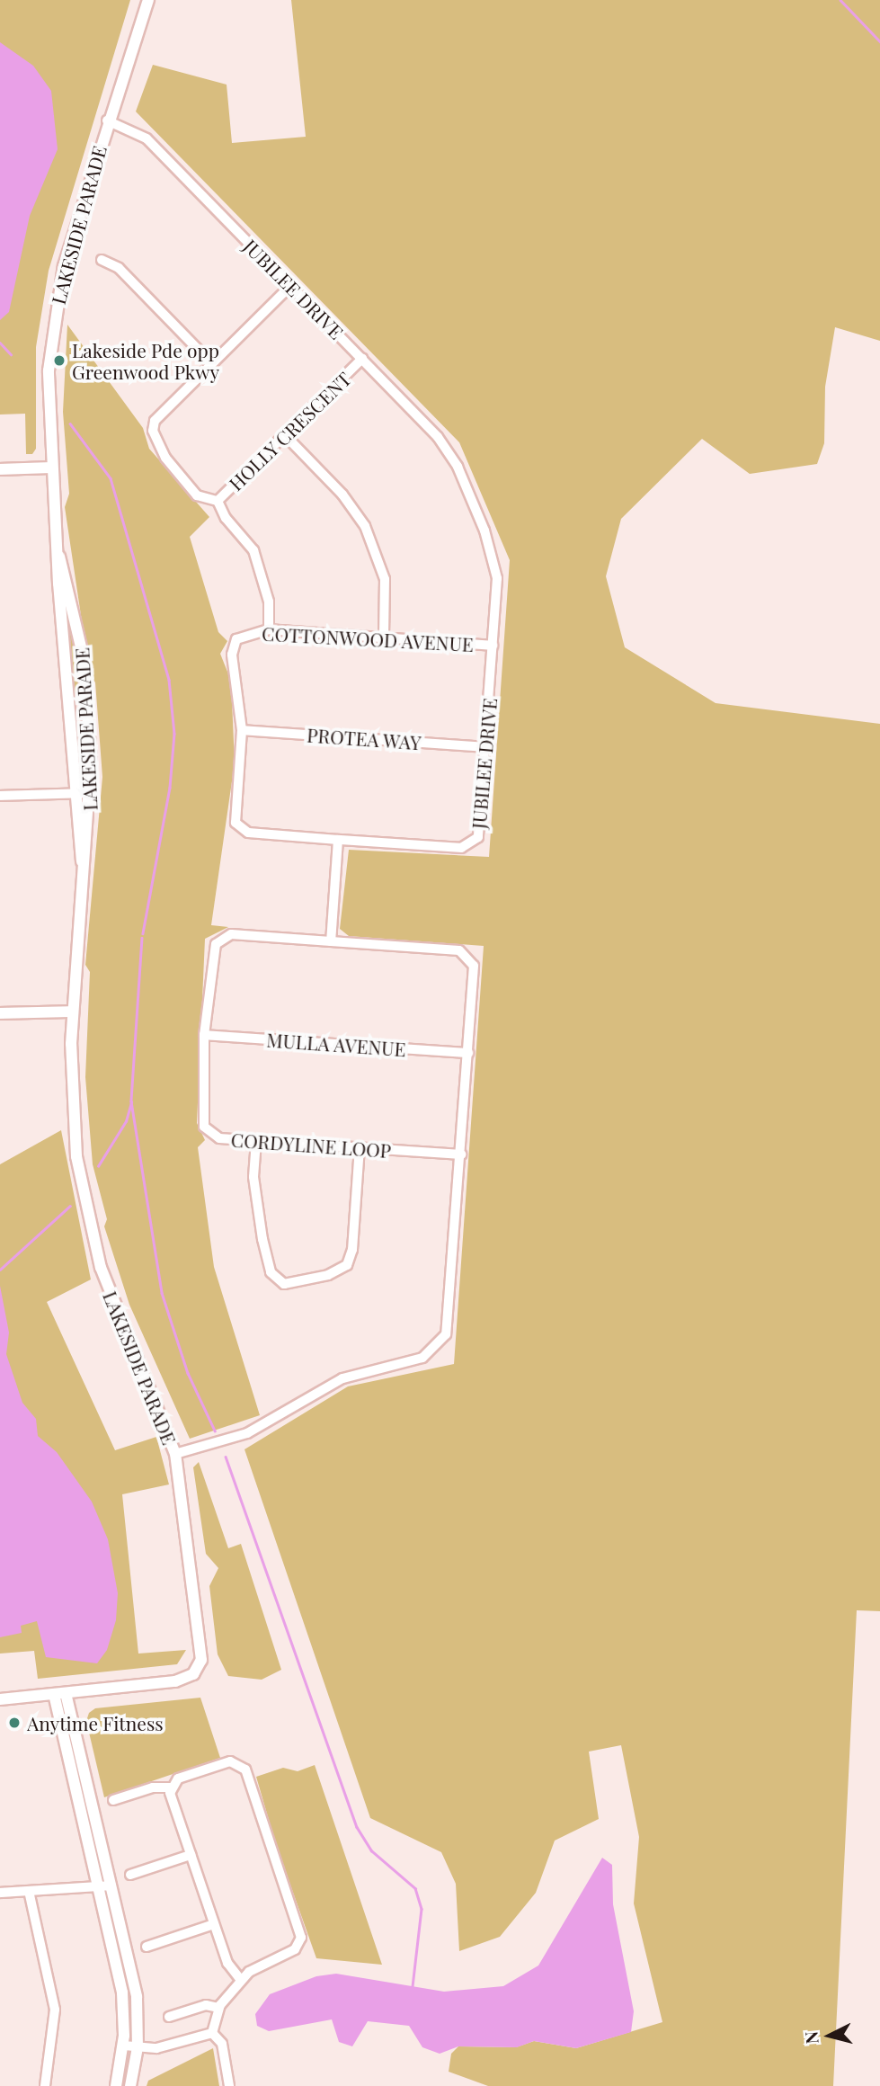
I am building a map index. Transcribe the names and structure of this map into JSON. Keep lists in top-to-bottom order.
{
  "streets": {
    "street": [
      "LAKESIDE PARADE",
      "JUBILEE DRIVE",
      "HOLLY CRESCENT",
      "COTTONWOOD AVENUE",
      "PROTEA WAY",
      "MULLA AVENUE",
      "CORDYLINE LOOP"
    ]
  },
  "crossings": [
    ["LAKESIDE PARADE", "JUBILEE DRIVE"],
    ["JUBILEE DRIVE", "HOLLY CRESCENT"],
    ["JUBILEE DRIVE", "COTTONWOOD AVENUE"],
    ["JUBILEE DRIVE", "PROTEA WAY"],
    ["COTTONWOOD AVENUE", "PROTEA WAY"],
    ["MULLA AVENUE", "CORDYLINE LOOP"]
  ],
  "places": ["Lakeside Pde opp Greenwood Pkwy", "Anytime Fitness"],
  "north": "left"
}
